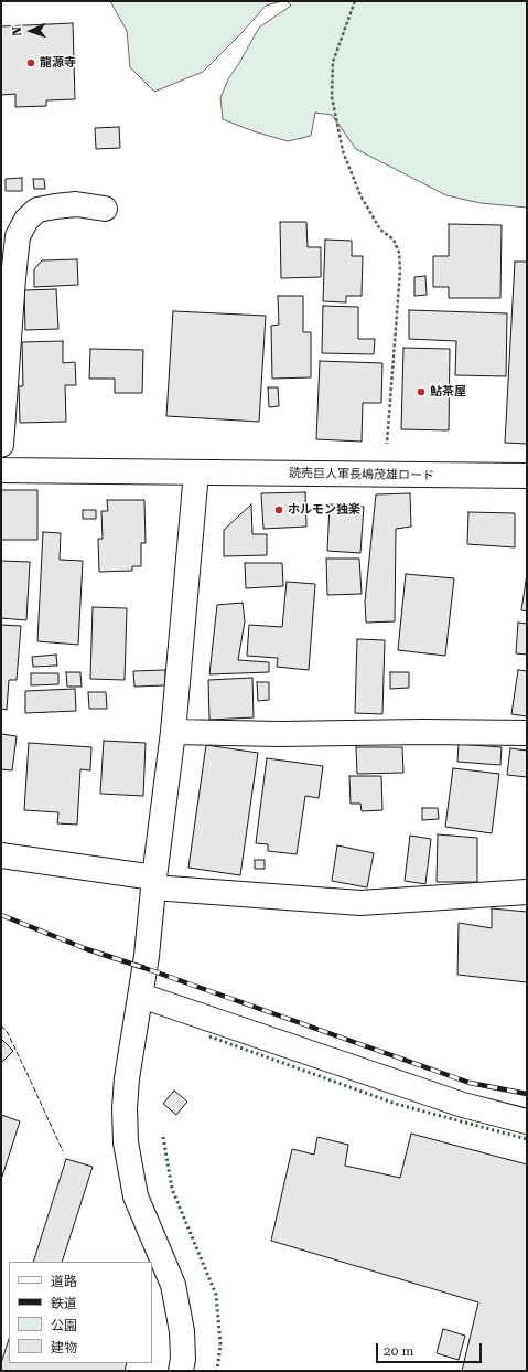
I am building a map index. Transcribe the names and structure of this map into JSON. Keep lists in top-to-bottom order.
{
  "streets": {
    "street": ["読売巨人軍長嶋茂雄ロード"]
  },
  "places": ["龍源寺", "鮎茶屋", "ホルモン独楽"],
  "legend": [
    "道路",
    "鉄道",
    "公園",
    "建物"
  ],
  "scale_bar": "20 m",
  "north": "left"
}
